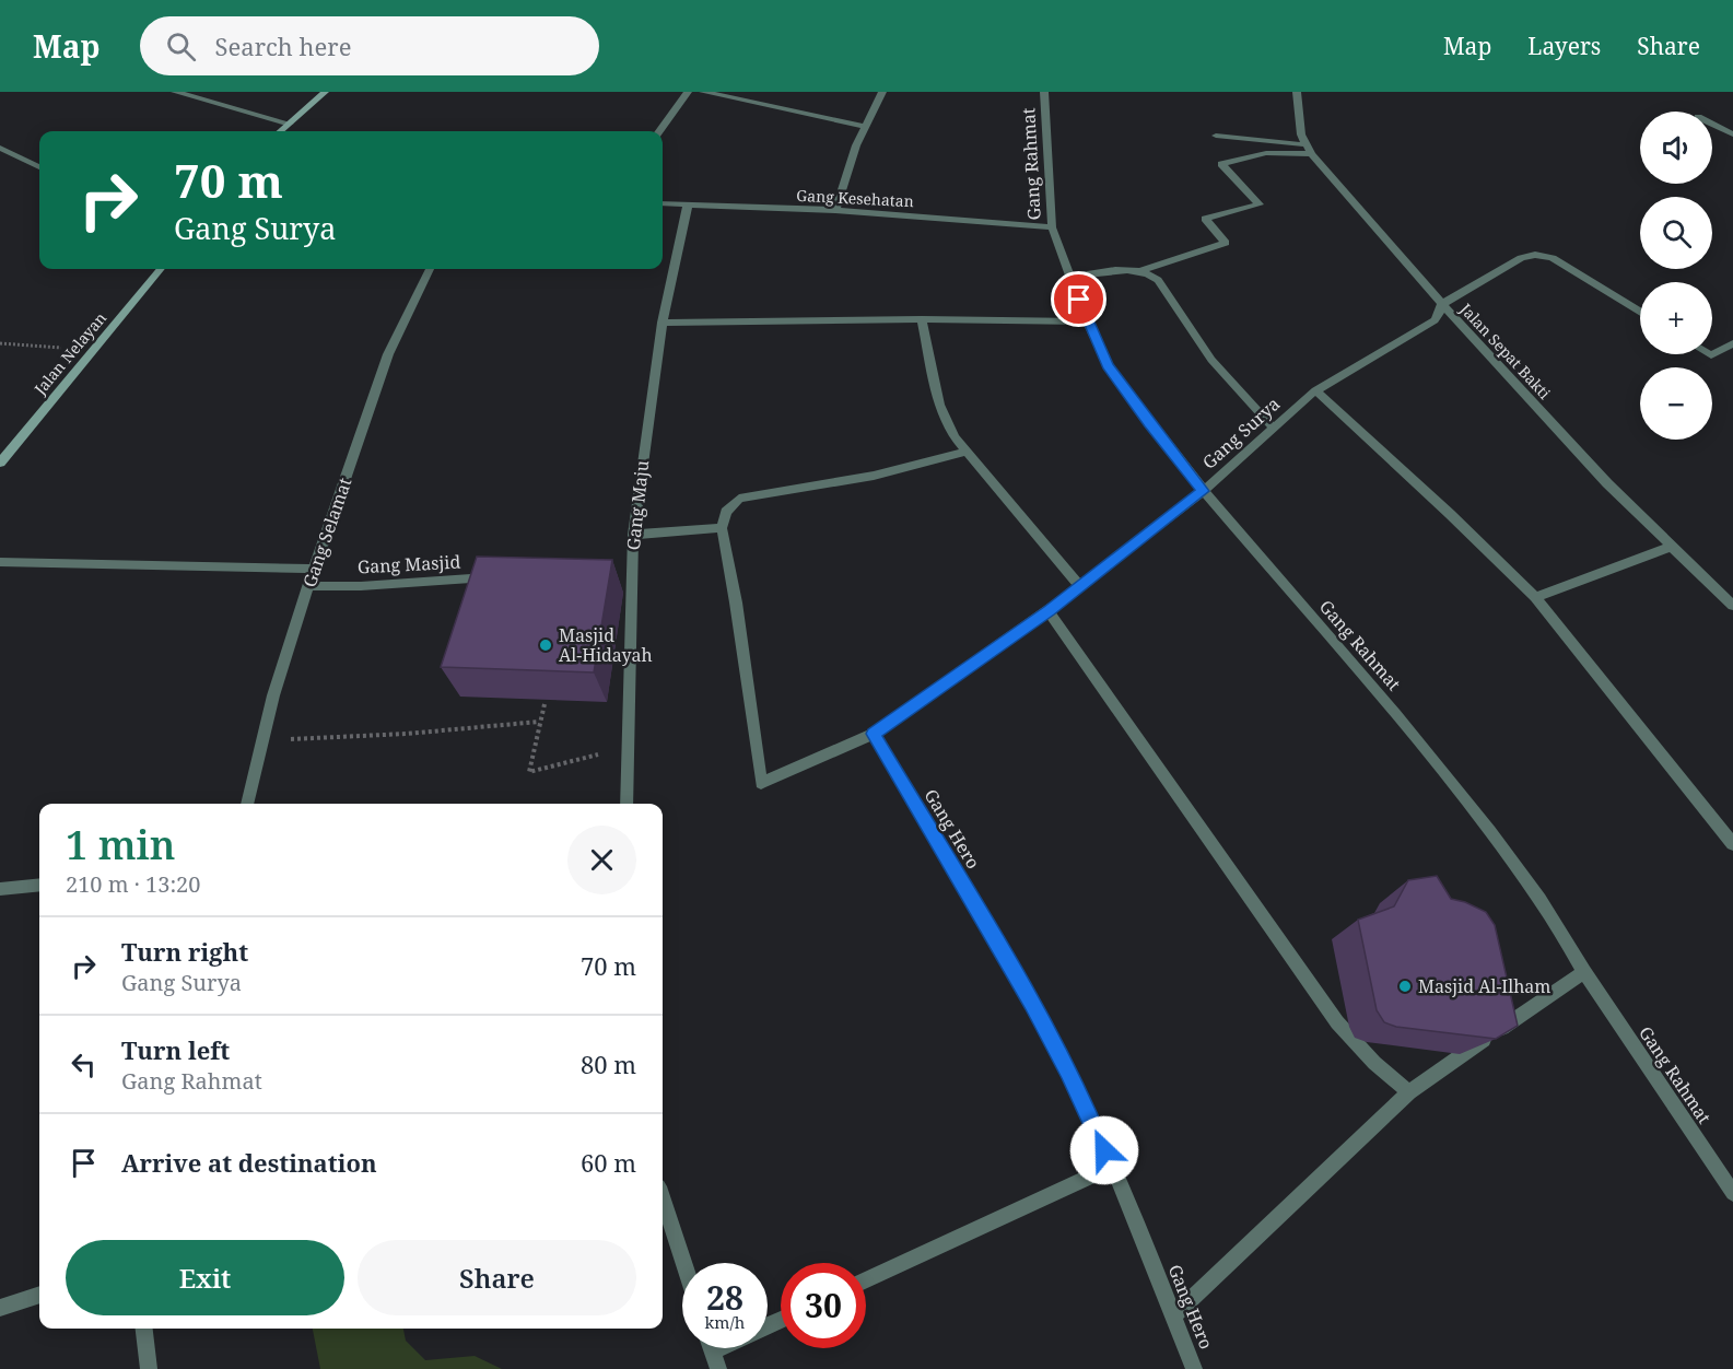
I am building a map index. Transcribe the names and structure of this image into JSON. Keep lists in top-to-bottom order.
{
  "streets": {
    "main road": ["Jalan Nelayan"],
    "street": [
      "Gang Rahmat",
      "Gang Kesehatan",
      "Jalan Sepat Bakti",
      "Gang Surya",
      "Gang Maju",
      "Gang Selamat",
      "Gang Masjid",
      "Gang Hero"
    ]
  },
  "crossings": [
    ["Gang Rahmat", "Gang Kesehatan"],
    ["Gang Rahmat", "Gang Surya"],
    ["Gang Kesehatan", "Gang Maju"],
    ["Jalan Sepat Bakti", "Gang Surya"],
    ["Gang Surya", "Gang Hero"],
    ["Gang Selamat", "Gang Masjid"]
  ],
  "places": ["Masjid Al-Hidayah", "Masjid Al-Ilham"],
  "page": {
    "header": "Map",
    "search": "Search here",
    "nav": ["Map", "Layers", "Share"],
    "map_buttons": ["+", "−"],
    "turn": ["70 m", "Gang Surya"],
    "heading": ["1 min", "210 m · 13:20"],
    "list": [
      {
        "name": "Turn right",
        "note": "Gang Surya",
        "value": "70 m"
      },
      {
        "name": "Turn left",
        "note": "Gang Rahmat",
        "value": "80 m"
      },
      {
        "name": "Arrive at destination",
        "value": "60 m"
      }
    ],
    "buttons": ["Exit", "Share"],
    "speed": "28 km/h",
    "limit": "30"
  }
}
